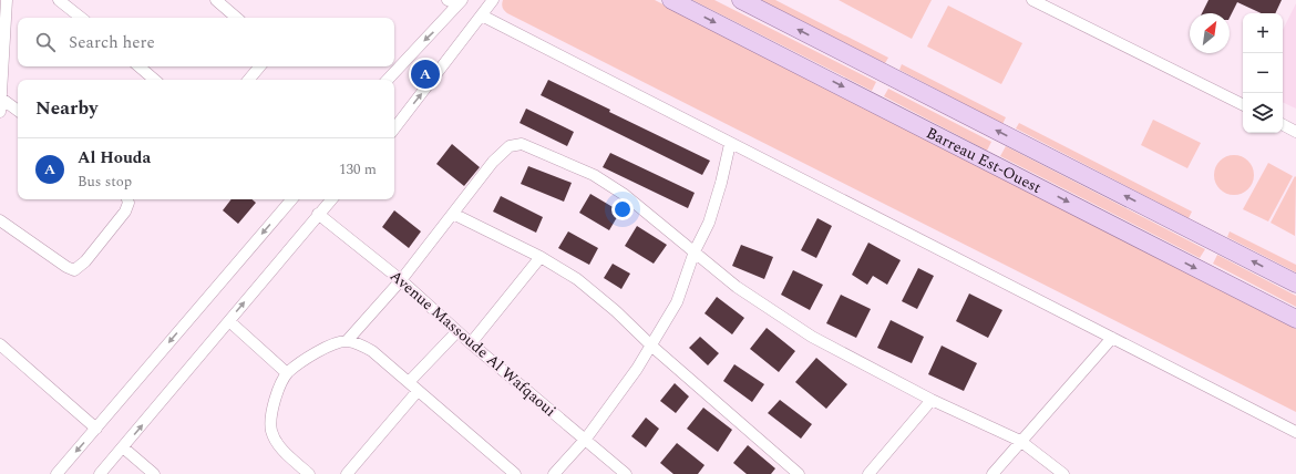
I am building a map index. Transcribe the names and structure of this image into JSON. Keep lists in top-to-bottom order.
{
  "streets": {
    "main road": ["Barreau Est-Ouest"],
    "street": ["Avenue Massoude Al Wafqaoui"]
  },
  "north": "top right",
  "page": {
    "map_buttons": ["+", "−"],
    "search": "Search here",
    "pins": "A",
    "heading": "Nearby",
    "list": [
      {
        "mark": "A",
        "name": "Al Houda",
        "note": "Bus stop",
        "value": "130 m"
      }
    ]
  }
}
